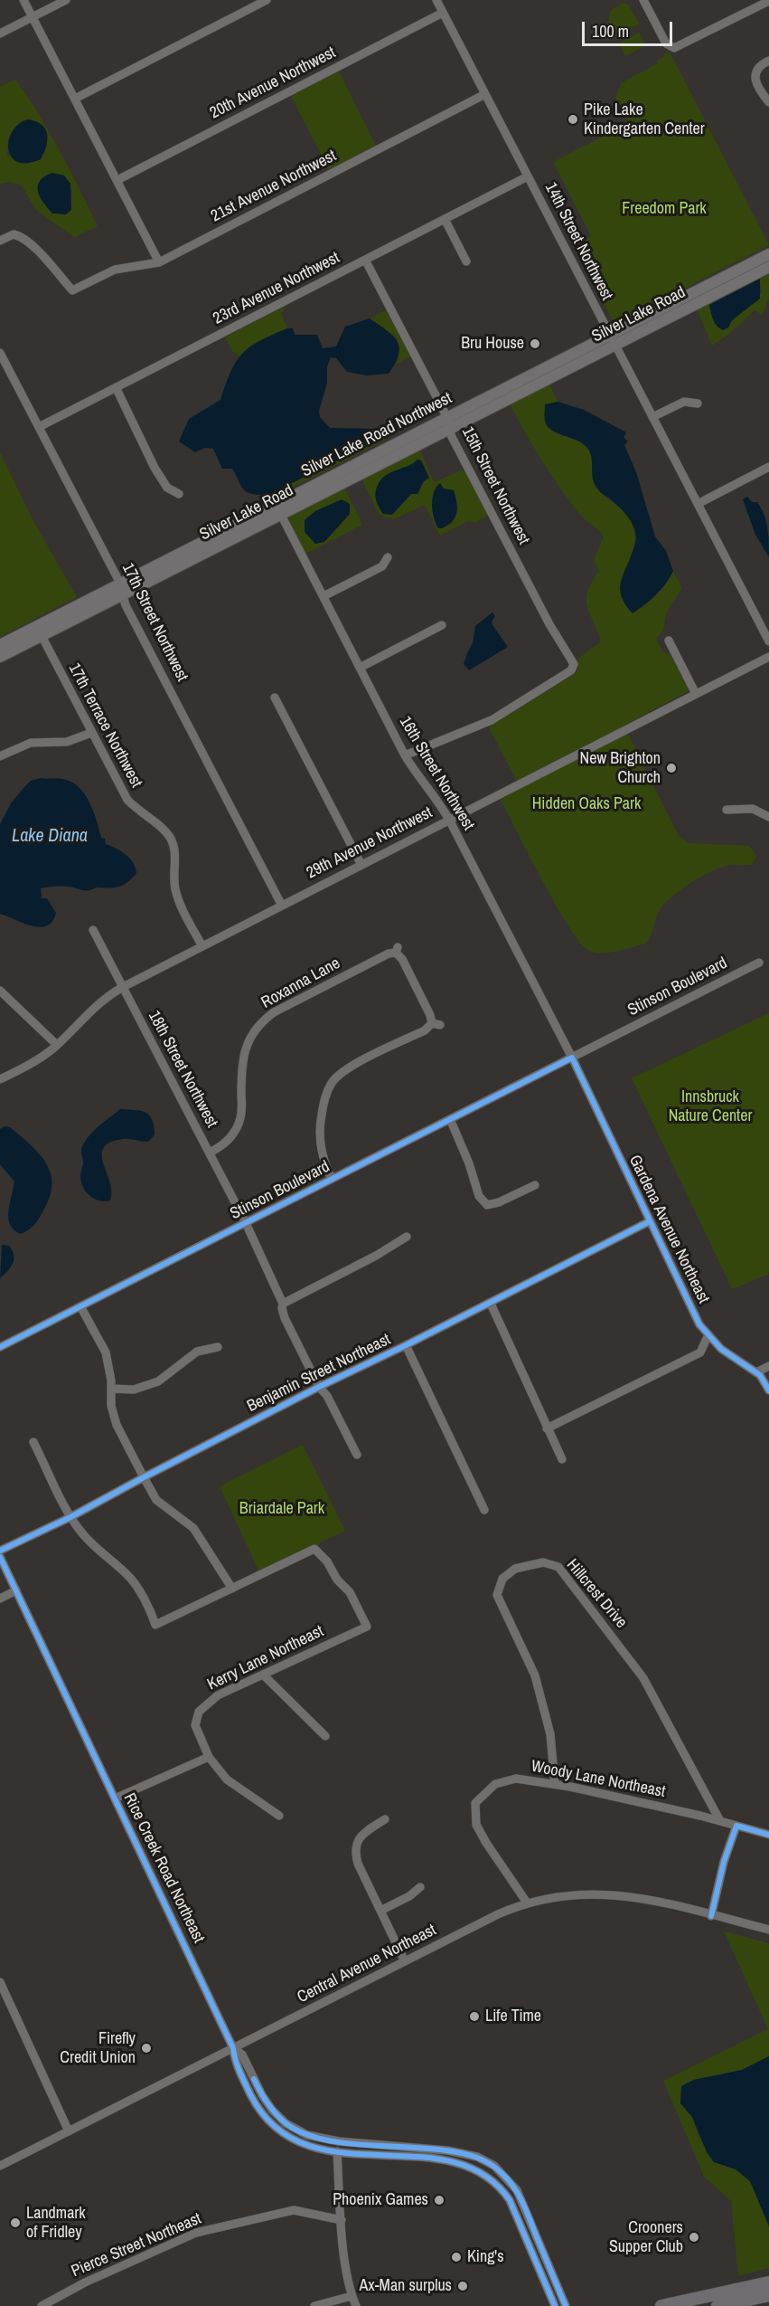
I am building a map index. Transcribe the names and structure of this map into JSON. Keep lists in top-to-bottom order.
{
  "streets": {
    "main road": ["Silver Lake Road"],
    "street": [
      "20th Avenue Northwest",
      "21st Avenue Northwest",
      "14th Street Northwest",
      "23rd Avenue Northwest",
      "15th Street Northwest",
      "17th Street Northwest",
      "17th Terrace Northwest",
      "16th Street Northwest",
      "29th Avenue Northwest",
      "Roxanna Lane",
      "Stinson Boulevard",
      "18th Street Northwest",
      "Gardena Avenue Northeast",
      "Benjamin Street Northeast",
      "Hillcrest Drive",
      "Kerry Lane Northeast",
      "Woody Lane Northeast",
      "Rice Creek Road Northeast",
      "Central Avenue Northeast",
      "Pierce Street Northeast"
    ]
  },
  "crossings": [
    ["20th Avenue Northwest", "14th Street Northwest"],
    ["21st Avenue Northwest", "14th Street Northwest"],
    ["14th Street Northwest", "23rd Avenue Northwest"],
    ["14th Street Northwest", "Silver Lake Road"],
    ["23rd Avenue Northwest", "15th Street Northwest"],
    ["23rd Avenue Northwest", "17th Street Northwest"],
    ["Silver Lake Road", "15th Street Northwest"],
    ["Silver Lake Road", "17th Street Northwest"],
    ["Silver Lake Road", "17th Terrace Northwest"],
    ["Silver Lake Road", "16th Street Northwest"],
    ["15th Street Northwest", "16th Street Northwest"],
    ["17th Street Northwest", "29th Avenue Northwest"],
    ["17th Terrace Northwest", "29th Avenue Northwest"],
    ["16th Street Northwest", "29th Avenue Northwest"],
    ["16th Street Northwest", "Stinson Boulevard"],
    ["16th Street Northwest", "Gardena Avenue Northeast"],
    ["29th Avenue Northwest", "18th Street Northwest"],
    ["Roxanna Lane", "Stinson Boulevard"],
    ["Roxanna Lane", "18th Street Northwest"],
    ["Stinson Boulevard", "18th Street Northwest"],
    ["Stinson Boulevard", "Gardena Avenue Northeast"],
    ["18th Street Northwest", "Benjamin Street Northeast"],
    ["Gardena Avenue Northeast", "Benjamin Street Northeast"],
    ["Hillcrest Drive", "Woody Lane Northeast"],
    ["Woody Lane Northeast", "Central Avenue Northeast"],
    ["Rice Creek Road Northeast", "Central Avenue Northeast"]
  ],
  "water": ["Lake Diana"],
  "parks": [
    "Freedom Park",
    "Hidden Oaks Park",
    "Innsbruck Nature Center",
    "Briardale Park"
  ],
  "places": [
    "Pike Lake Kindergarten Center",
    "Bru House",
    "New Brighton Church",
    "Life Time",
    "Firefly Credit Union",
    "Phoenix Games",
    "Landmark of Fridley",
    "Crooners Supper Club",
    "King's",
    "Ax-Man surplus"
  ],
  "scale_bar": "100 m"
}
